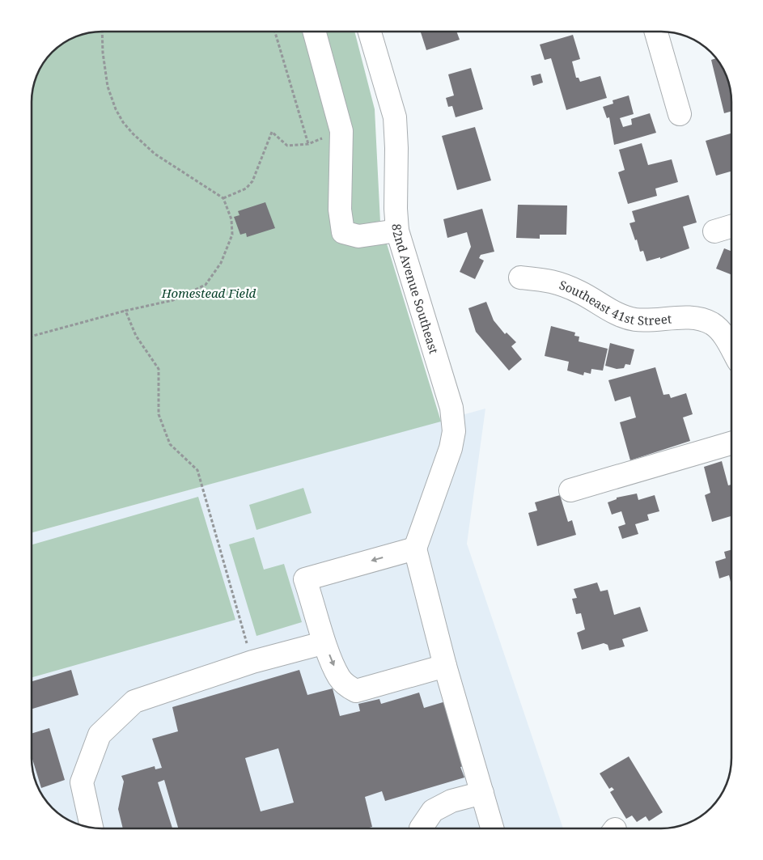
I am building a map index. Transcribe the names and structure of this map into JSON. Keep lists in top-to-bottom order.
{
  "streets": {
    "street": ["82nd Avenue Southeast", "Southeast 41st Street"]
  },
  "parks": ["Homestead Field"]
}
